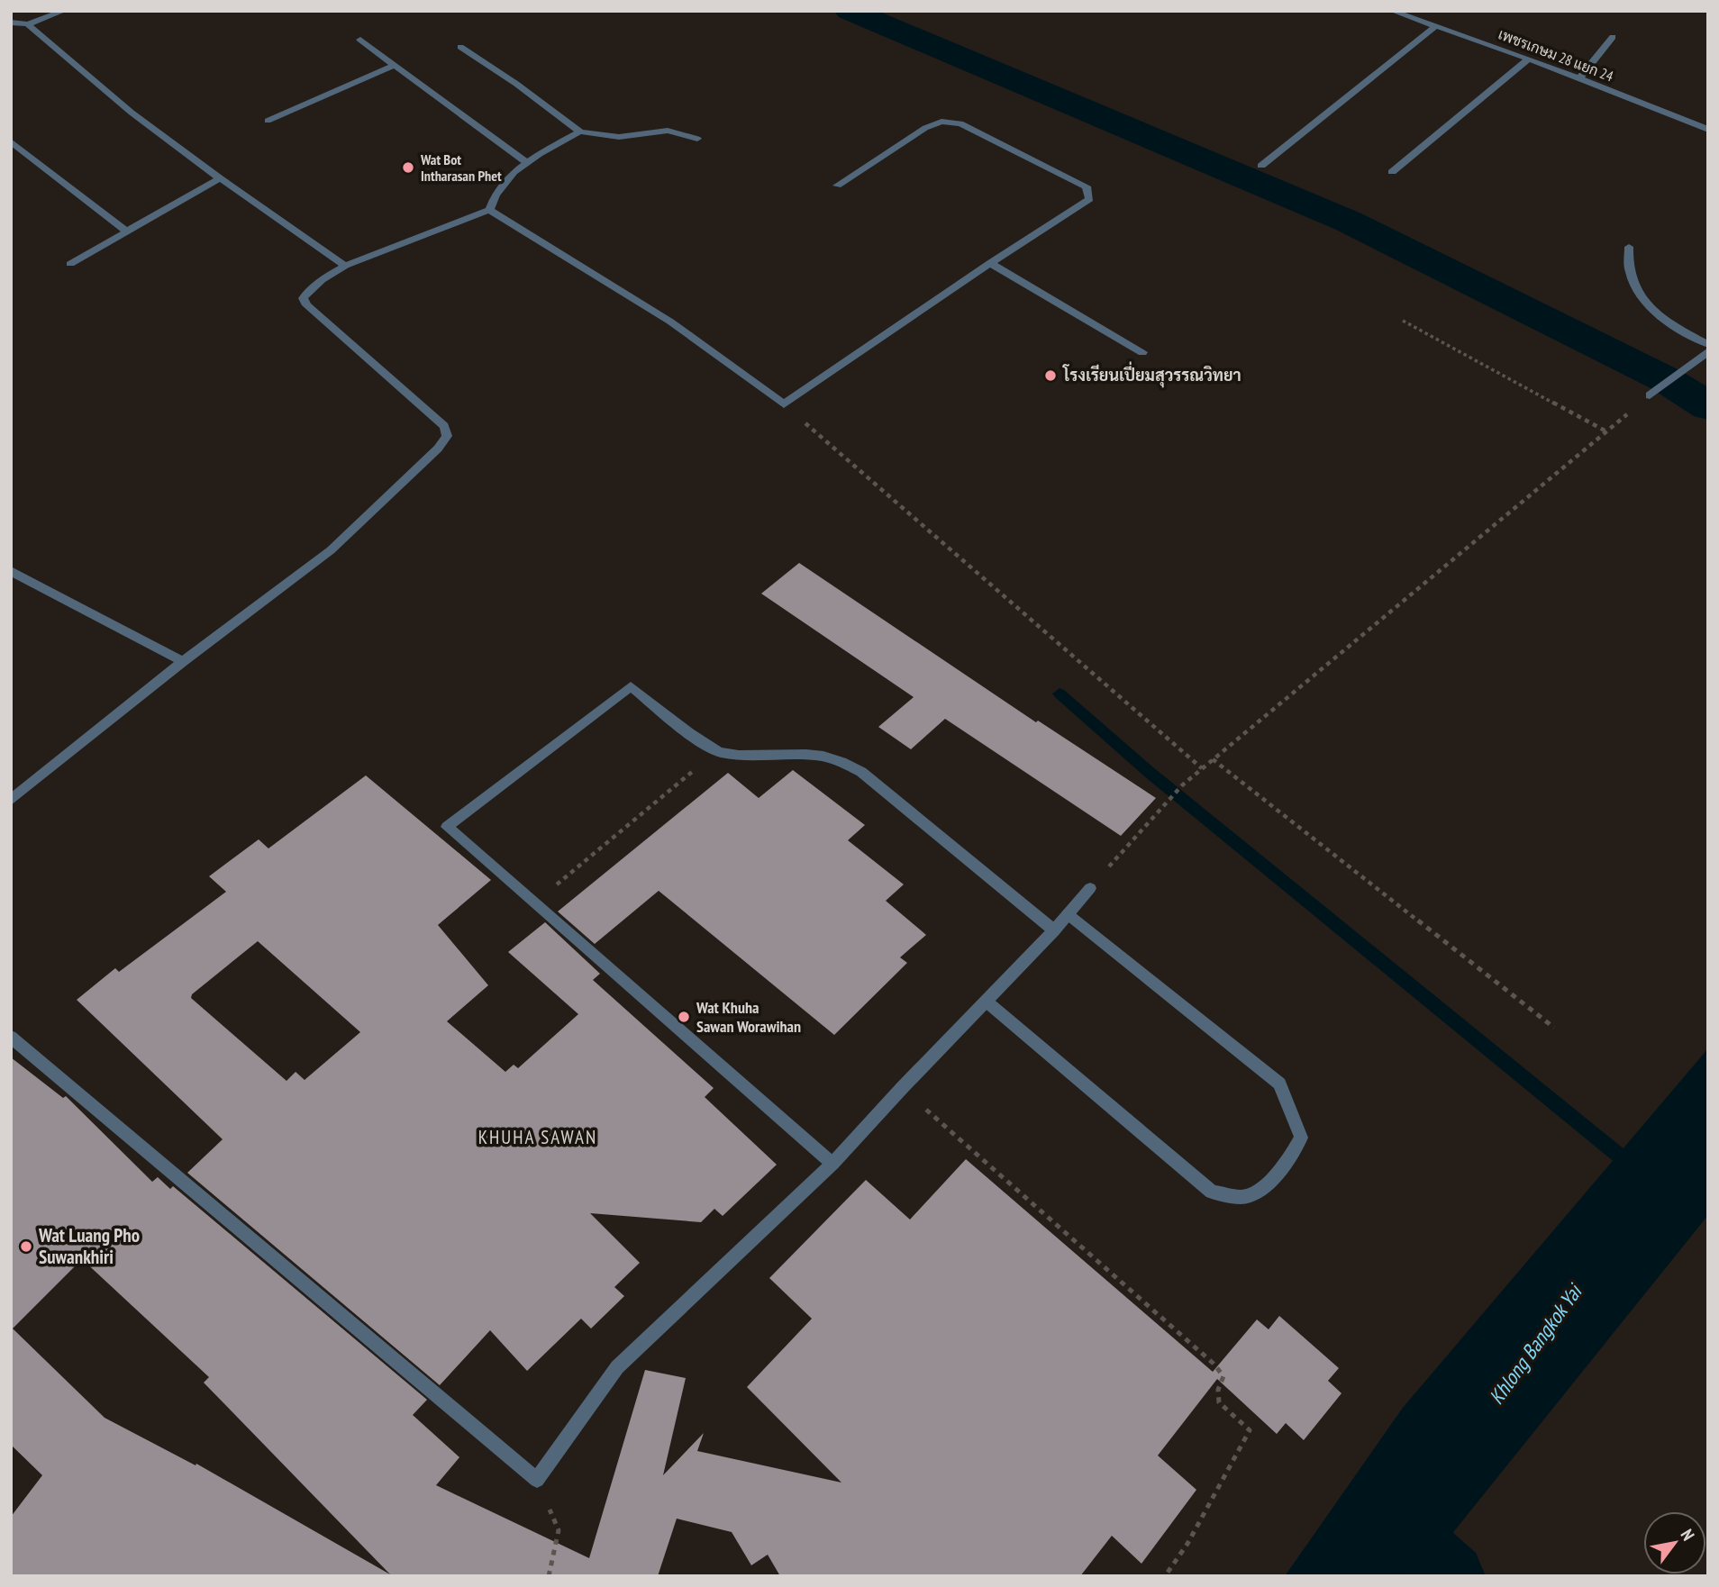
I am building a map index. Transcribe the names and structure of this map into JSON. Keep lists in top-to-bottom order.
{
  "streets": {
    "street": ["เพชรเกษม 28 แยก 24"]
  },
  "districts": ["KHUHA SAWAN"],
  "water": ["Khlong Bangkok Yai"],
  "places": [
    "Wat Bot Intharasan Phet",
    "โรงเรียนเปี่ยมสุวรรณวิทยา",
    "Wat Khuha Sawan Worawihan",
    "Wat Luang Pho Suwankhiri"
  ],
  "north": "top right"
}
